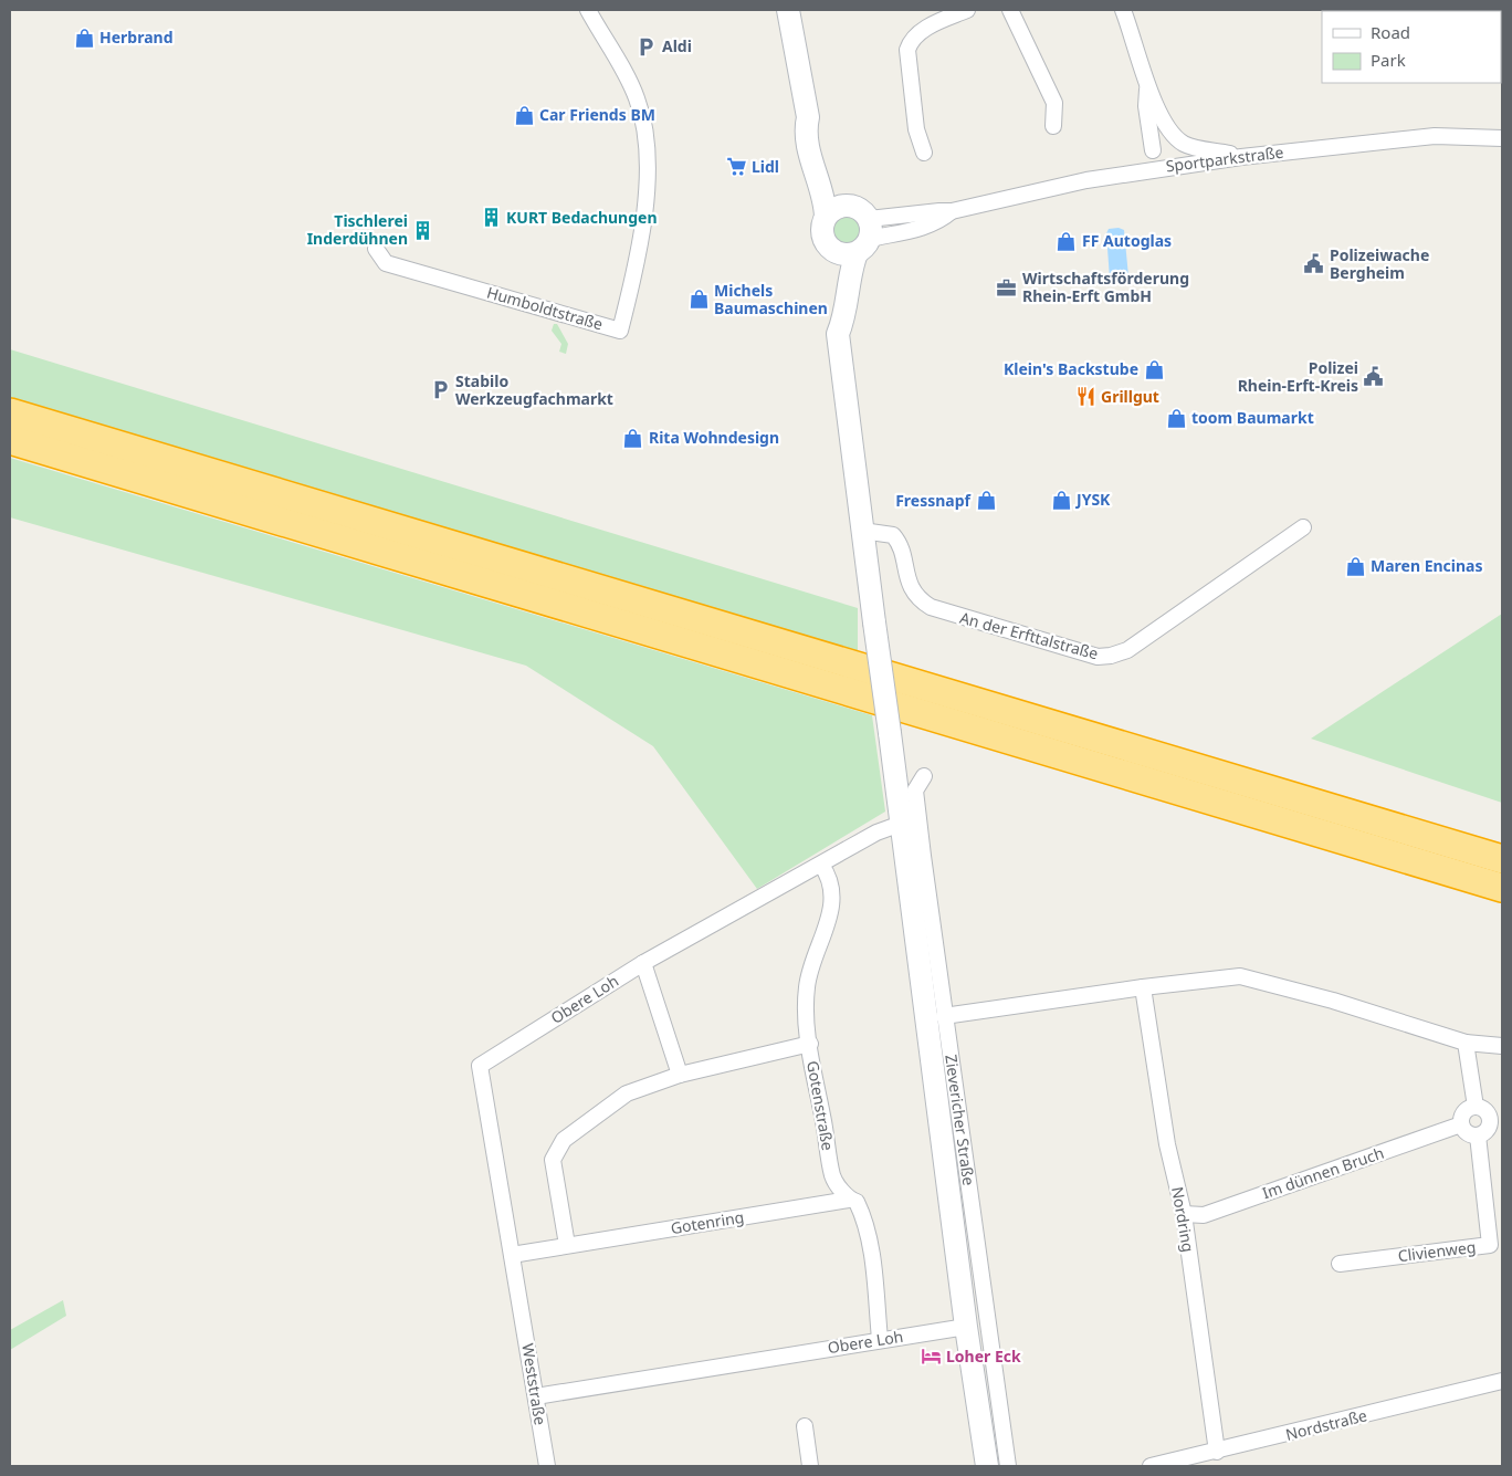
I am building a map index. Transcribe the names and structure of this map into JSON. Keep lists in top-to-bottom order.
{
  "streets": {
    "street": [
      "Sportparkstraße",
      "Humboldtstraße",
      "An der Erfttalstraße",
      "Obere Loh",
      "Gotenstraße",
      "Zievericher Straße",
      "Im dünnen Bruch",
      "Nordring",
      "Gotenring",
      "Clivienweg",
      "Weststraße",
      "Nordstraße"
    ]
  },
  "crossings": [
    ["An der Erfttalstraße", "Zievericher Straße"],
    ["Obere Loh", "Gotenstraße"],
    ["Obere Loh", "Zievericher Straße"],
    ["Obere Loh", "Gotenring"],
    ["Obere Loh", "Weststraße"],
    ["Gotenstraße", "Gotenring"],
    ["Im dünnen Bruch", "Nordring"],
    ["Im dünnen Bruch", "Clivienweg"],
    ["Nordring", "Nordstraße"]
  ],
  "places": {
    "shop": [
      "Herbrand",
      "Car Friends BM",
      "FF Autoglas",
      "Michels Baumaschinen",
      "Klein's Backstube",
      "toom Baumarkt",
      "Rita Wohndesign",
      "JYSK",
      "Fressnapf",
      "Maren Encinas"
    ],
    "parking": ["Aldi", "Stabilo Werkzeugfachmarkt"],
    "supermarket": ["Lidl"],
    "building": ["KURT Bedachungen", "Tischlerei Inderdühnen"],
    "public building": ["Polizeiwache Bergheim", "Polizei Rhein-Erft-Kreis"],
    "office": ["Wirtschaftsförderung Rhein-Erft GmbH"],
    "restaurant": ["Grillgut"],
    "hotel": ["Loher Eck"]
  },
  "legend": ["Road", "Park"]
}
